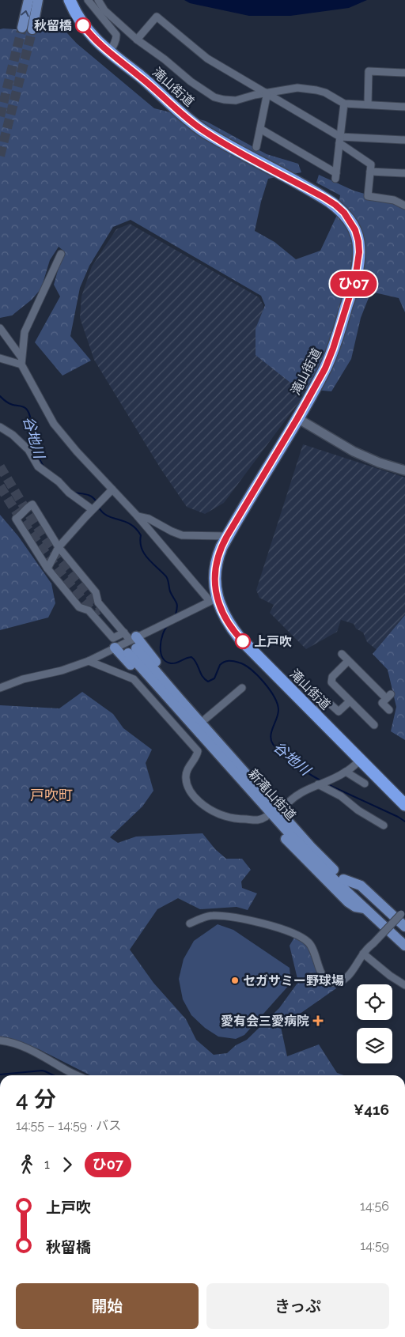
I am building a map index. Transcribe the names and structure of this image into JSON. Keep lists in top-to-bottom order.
{
  "streets": {
    "highway": ["滝山街道"],
    "main road": ["新滝山街道"]
  },
  "districts": ["戸吹町"],
  "water": ["谷地川"],
  "places": {
    "other": ["秋留橋", "上戸吹", "セガサミー野球場"],
    "health": ["愛有会三愛病院"]
  },
  "lines": ["bus line ひ07"],
  "page": {
    "on_map": "ひ07",
    "heading": ["4 分", "14:55 – 14:59 · バス", "¥416"],
    "legs": ["1", "ひ07"],
    "list": [
      {
        "name": "上戸吹",
        "value": "14:56"
      },
      {
        "name": "秋留橋",
        "value": "14:59"
      }
    ],
    "buttons": ["開始", "きっぷ"]
  }
}
